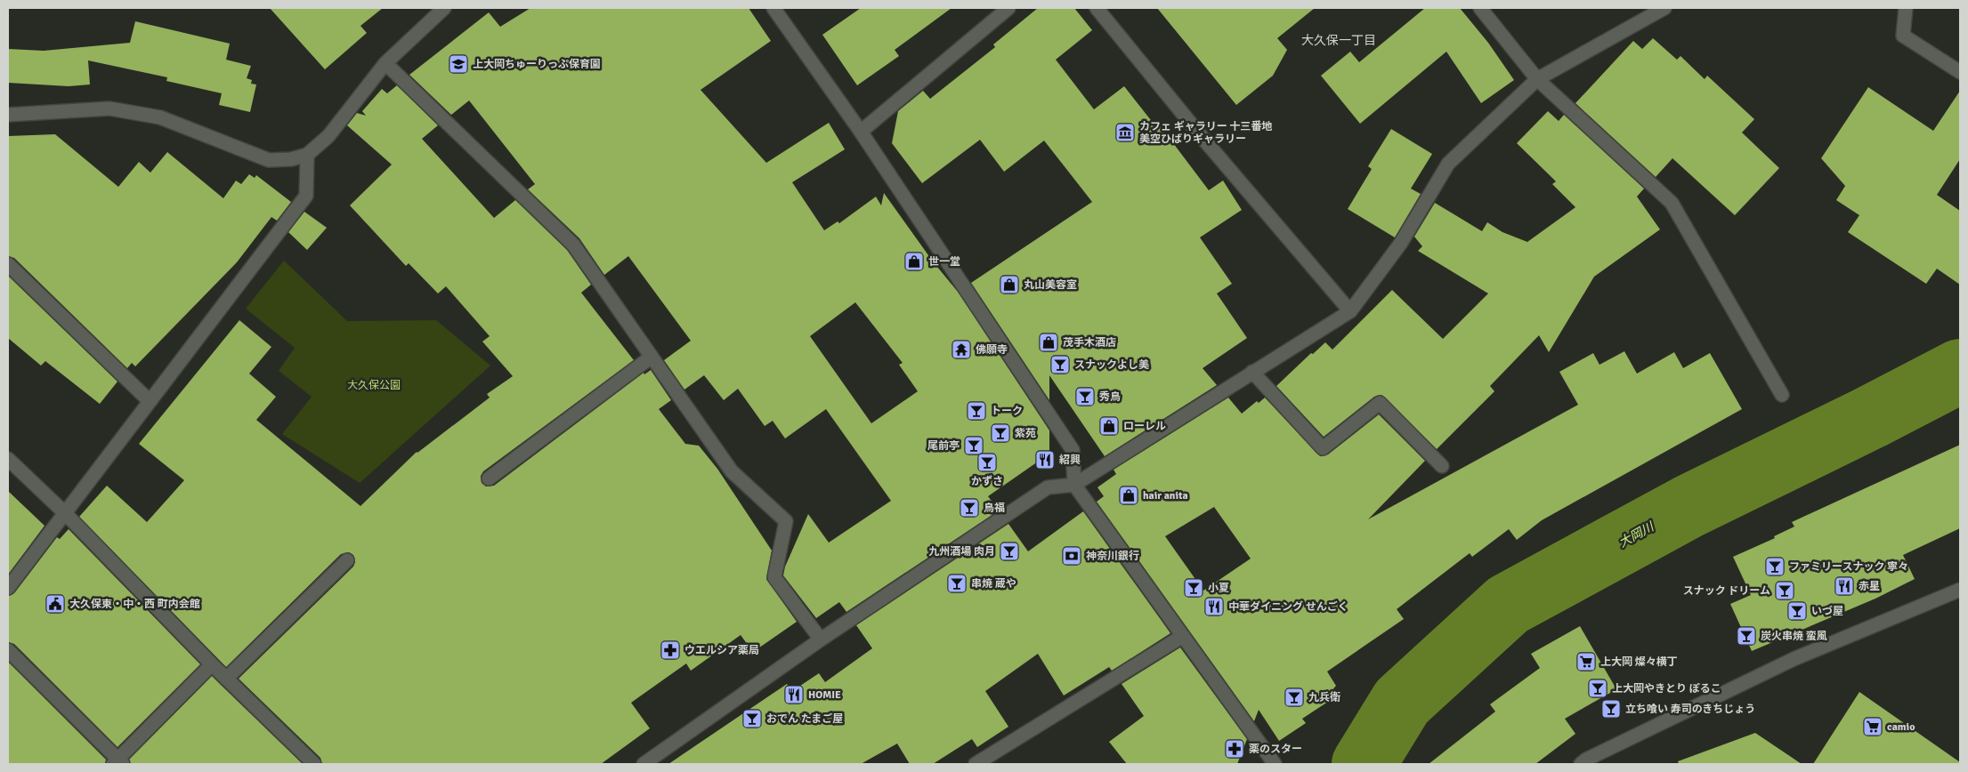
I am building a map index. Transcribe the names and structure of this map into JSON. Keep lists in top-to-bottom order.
{
  "districts": ["大久保一丁目"],
  "water": ["大岡川"],
  "parks": ["大久保公園"],
  "places": {
    "school or university": ["上大岡ちゅーりっぷ保育園"],
    "museum": ["カフェ ギャラリー 十三番地 美空ひばりギャラリー"],
    "shop": [
      "世一堂",
      "丸山美容室",
      "茂手木酒店",
      "ローレル",
      "hair anita"
    ],
    "temple": ["佛願寺"],
    "bar": [
      "スナックよし美",
      "秀鳥",
      "トーク",
      "紫苑",
      "尾前亭",
      "かずさ",
      "鳥福",
      "九州酒場 肉月",
      "ファミリースナック 寧々",
      "串焼 蔵や",
      "小夏",
      "スナック ドリーム",
      "いづ屋",
      "炭火串焼 蛮風",
      "上大岡やきとり ぽるこ",
      "九兵衛",
      "立ち喰い 寿司のきちじょう",
      "おでん たまご屋"
    ],
    "restaurant": [
      "紹興",
      "赤星",
      "中華ダイニング せんごく",
      "HOMIE"
    ],
    "bank": ["神奈川銀行"],
    "public building": ["大久保東・中・西 町内会館"],
    "pharmacy": ["ウエルシア薬局", "薬のスター"],
    "supermarket": ["上大岡 燦々横丁", "camio"]
  }
}
